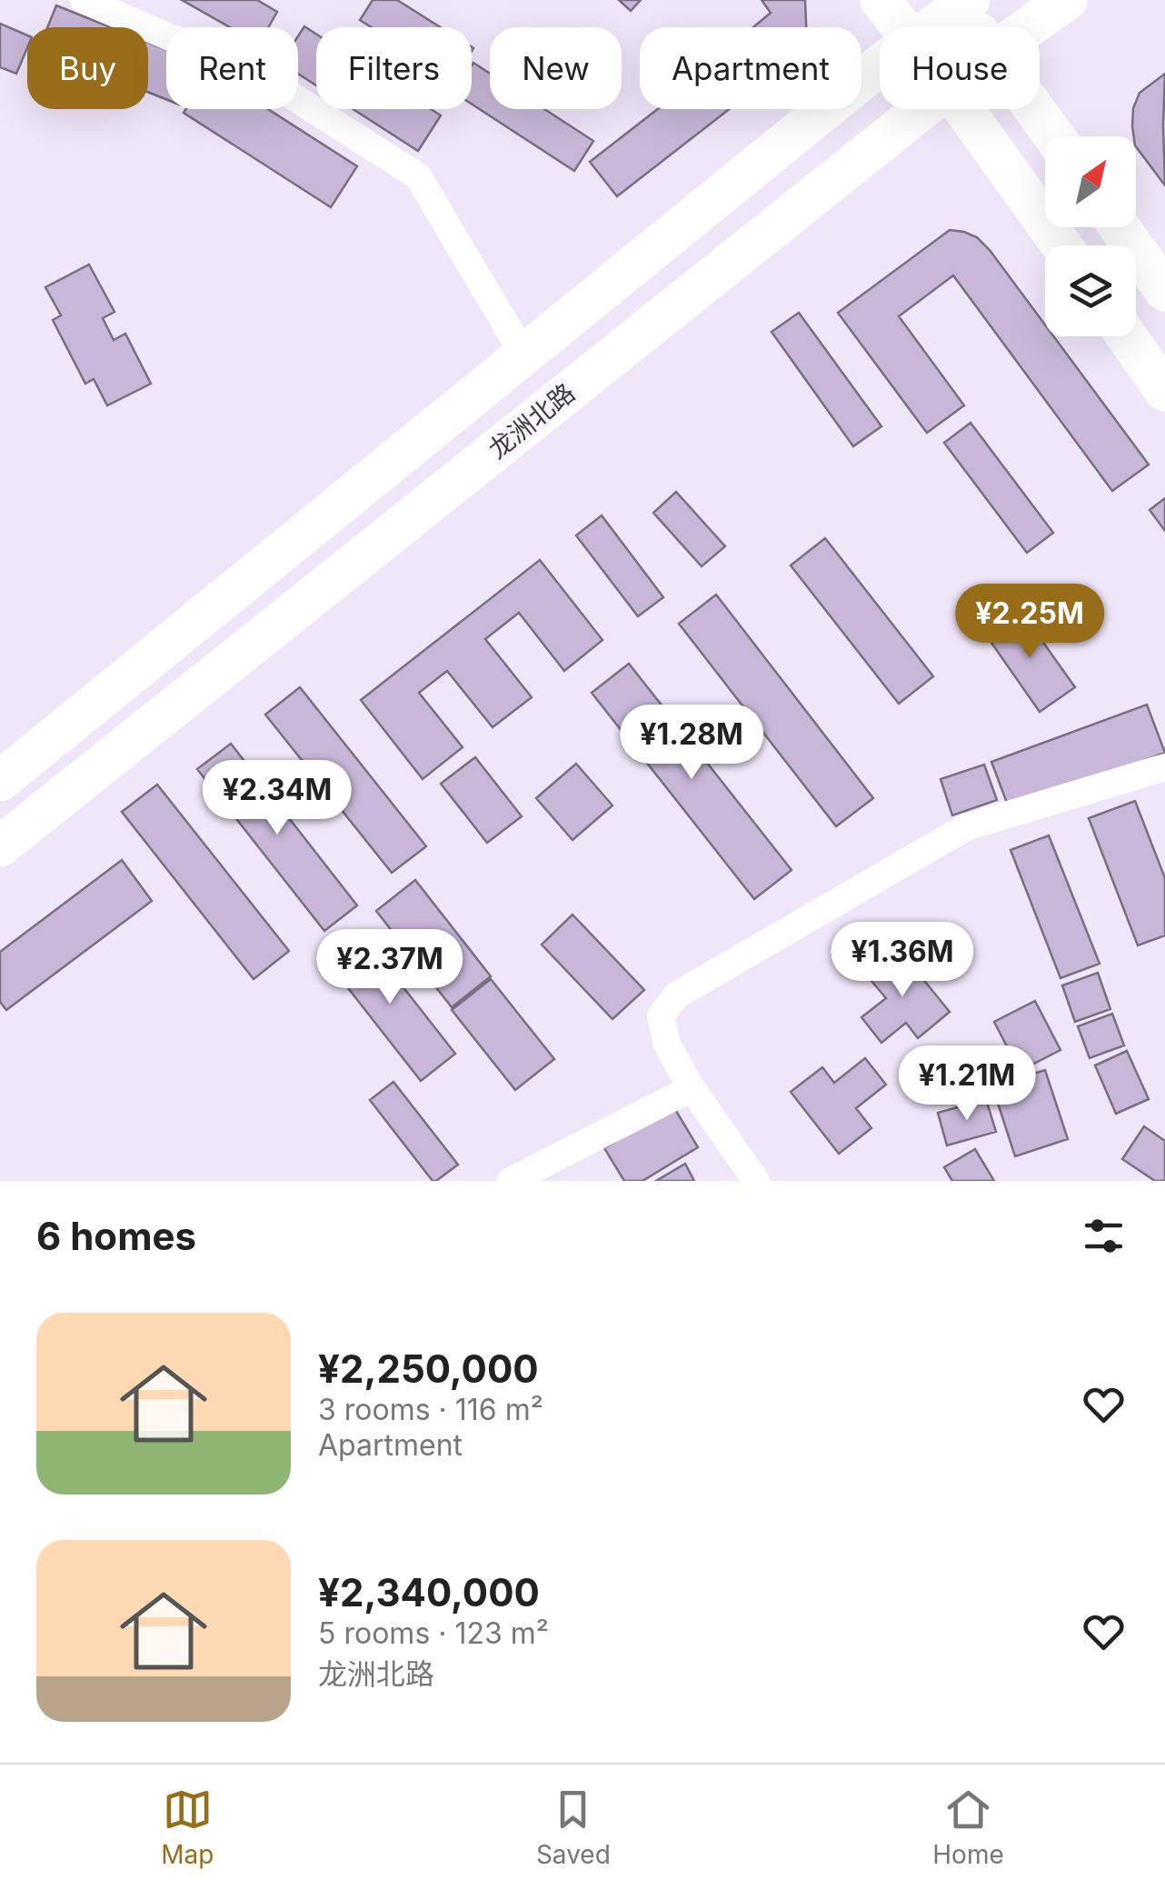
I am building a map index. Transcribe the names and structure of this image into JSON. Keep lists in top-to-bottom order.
{
  "streets": {
    "main road": ["龙洲北路"]
  },
  "north": "top right",
  "page": {
    "chip": [
      "Buy",
      "Rent",
      "Filters",
      "New",
      "Apartment",
      "House"
    ],
    "price": [
      "¥2.25M",
      "¥1.28M",
      "¥2.34M",
      "¥1.36M",
      "¥2.37M",
      "¥1.21M"
    ],
    "heading": "6 homes",
    "list": [
      {
        "name": "¥2,250,000",
        "note": "3 rooms · 116 m² · Apartment"
      },
      {
        "name": "¥2,340,000",
        "note": "5 rooms · 123 m² · 龙洲北路"
      }
    ],
    "tabs": ["Map", "Saved", "Home"]
  }
}
